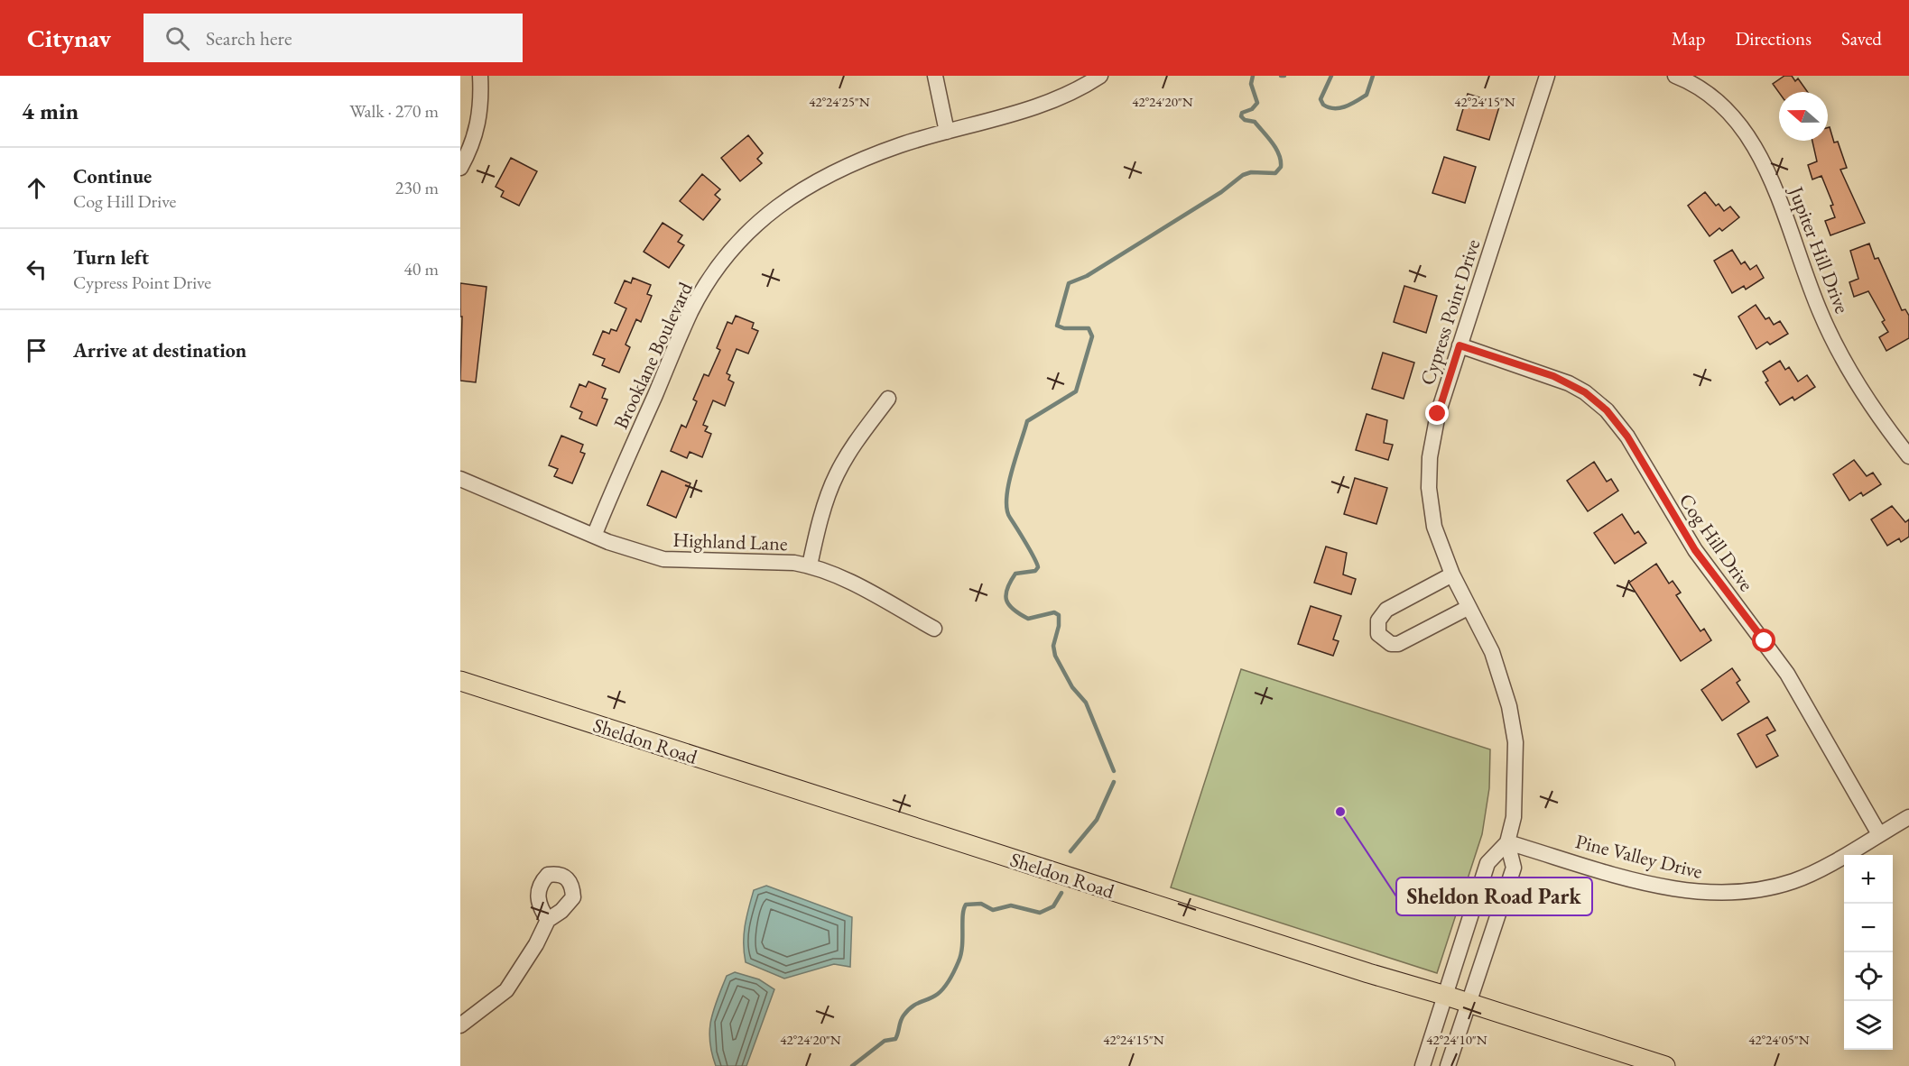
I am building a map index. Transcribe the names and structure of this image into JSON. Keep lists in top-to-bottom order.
{
  "streets": {
    "main road": ["Sheldon Road"],
    "street": [
      "Jupiter Hill Drive",
      "Cypress Point Drive",
      "Brooklane Boulevard",
      "Highland Lane",
      "Cog Hill Drive",
      "Pine Valley Drive"
    ]
  },
  "crossings": [
    ["Cypress Point Drive", "Cog Hill Drive"],
    ["Cypress Point Drive", "Sheldon Road"],
    ["Cypress Point Drive", "Pine Valley Drive"],
    ["Brooklane Boulevard", "Highland Lane"],
    ["Cog Hill Drive", "Pine Valley Drive"]
  ],
  "places": ["Sheldon Road Park"],
  "north": "left",
  "page": {
    "header": "Citynav",
    "search": "Search here",
    "nav": ["Map", "Directions", "Saved"],
    "heading": ["4 min", "Walk · 270 m"],
    "list": [
      ["Continue", "Cog Hill Drive", "230 m"],
      ["Turn left", "Cypress Point Drive", "40 m"],
      "Arrive at destination"
    ],
    "map_buttons": ["+", "−"]
  },
  "coordinates": [
    "42°24'25\"N",
    "42°24'20\"N",
    "42°24'15\"N",
    "42°24'10\"N",
    "42°24'05\"N"
  ]
}
